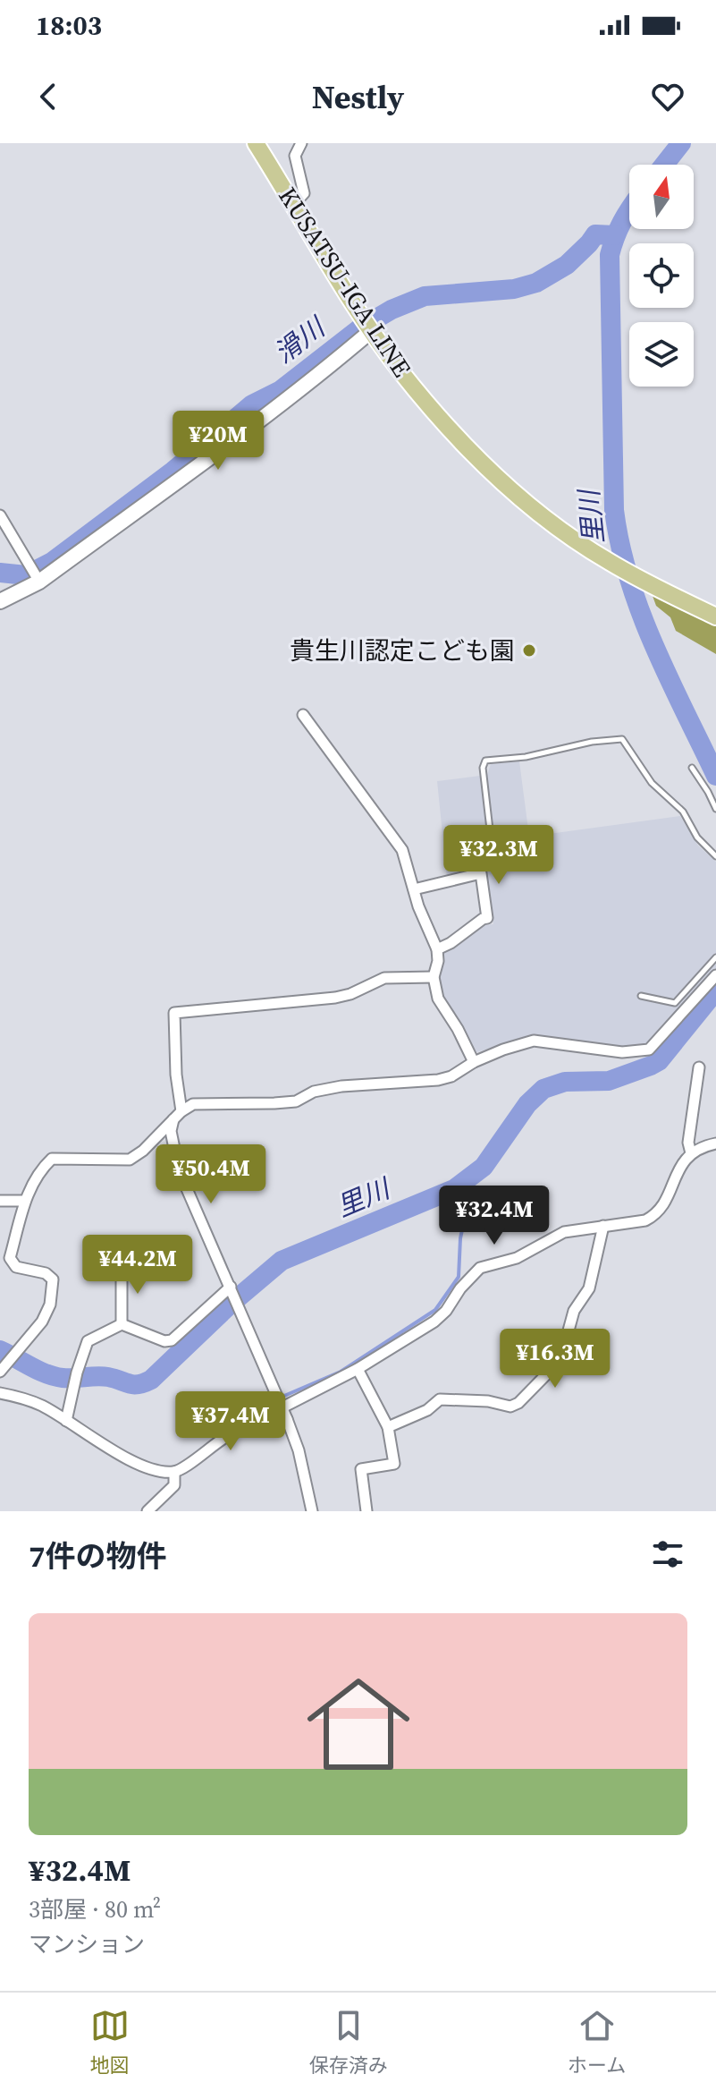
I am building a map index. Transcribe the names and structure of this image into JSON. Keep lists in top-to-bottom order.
{
  "streets": {
    "main road": ["KUSATSU-IGA LINE"]
  },
  "water": ["滑川", "里川"],
  "places": ["貴生川認定こども園"],
  "north": "top",
  "page": {
    "status": "18:03",
    "header": "Nestly",
    "price": [
      "¥20M",
      "¥32.3M",
      "¥50.4M",
      "¥32.4M",
      "¥44.2M",
      "¥16.3M",
      "¥37.4M"
    ],
    "heading": "7件の物件",
    "list": [
      {
        "name": "¥32.4M",
        "note": "3部屋 · 80 m² · マンション"
      }
    ],
    "tabs": ["地図", "保存済み", "ホーム"]
  }
}
